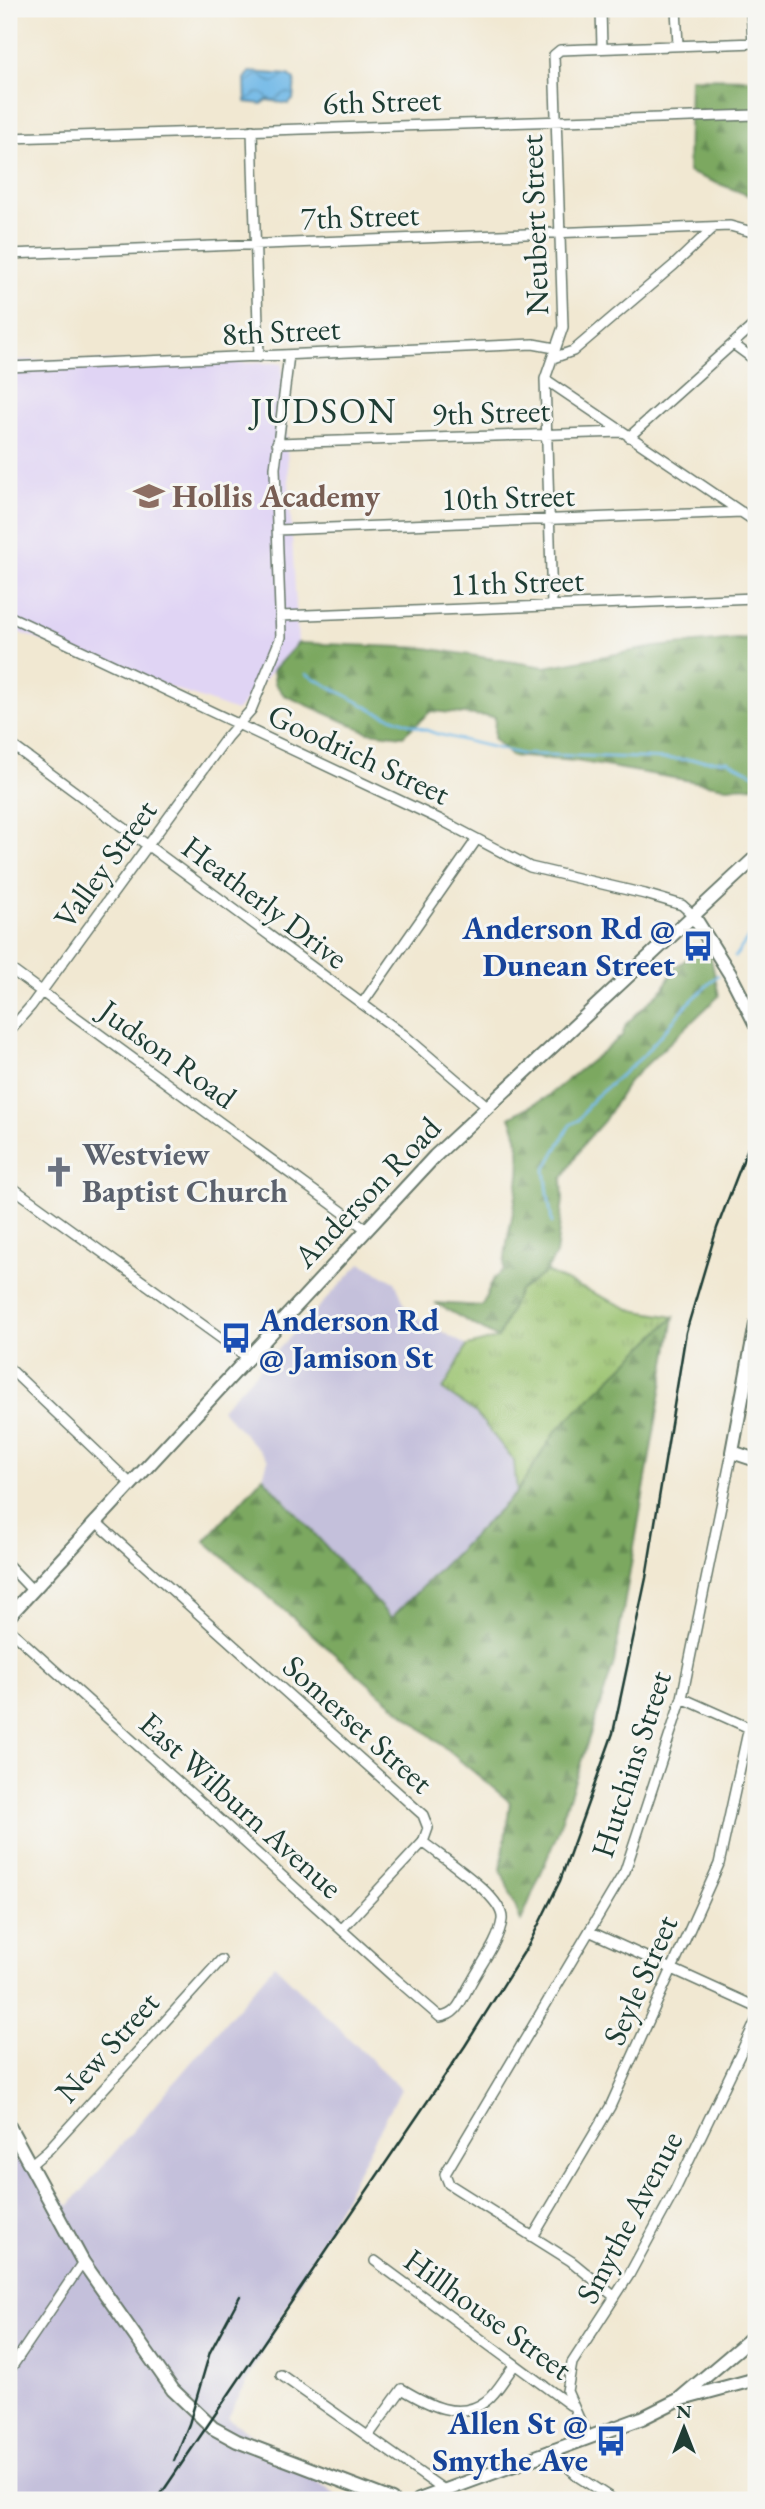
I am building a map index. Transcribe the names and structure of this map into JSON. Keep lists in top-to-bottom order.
{
  "streets": {
    "main road": ["Anderson Road", "Hutchins Street"],
    "street": [
      "6th Street",
      "7th Street",
      "Neubert Street",
      "8th Street",
      "9th Street",
      "10th Street",
      "11th Street",
      "Goodrich Street",
      "Valley Street",
      "Heatherly Drive",
      "Judson Road",
      "Somerset Street",
      "East Wilburn Avenue",
      "Seyle Street",
      "New Street",
      "Smythe Avenue",
      "Hillhouse Street"
    ]
  },
  "crossings": [
    ["6th Street", "Neubert Street"],
    ["7th Street", "Neubert Street"],
    ["Neubert Street", "8th Street"],
    ["Neubert Street", "9th Street"],
    ["Neubert Street", "10th Street"],
    ["Neubert Street", "11th Street"],
    ["8th Street", "Valley Street"],
    ["9th Street", "Valley Street"],
    ["10th Street", "Valley Street"],
    ["11th Street", "Valley Street"],
    ["Goodrich Street", "Valley Street"],
    ["Goodrich Street", "Anderson Road"],
    ["Valley Street", "Heatherly Drive"],
    ["Valley Street", "Judson Road"],
    ["Heatherly Drive", "Anderson Road"],
    ["Judson Road", "Anderson Road"],
    ["Anderson Road", "Somerset Street"],
    ["Somerset Street", "East Wilburn Avenue"],
    ["Hutchins Street", "Seyle Street"],
    ["Smythe Avenue", "Hillhouse Street"]
  ],
  "districts": ["JUDSON"],
  "places": {
    "school or university": ["Hollis Academy"],
    "bus stop": ["Anderson Rd @ Dunean Street", "Anderson Rd @ Jamison St", "Allen St @ Smythe Ave"],
    "church": ["Westview Baptist Church"]
  },
  "north": "top"
}
